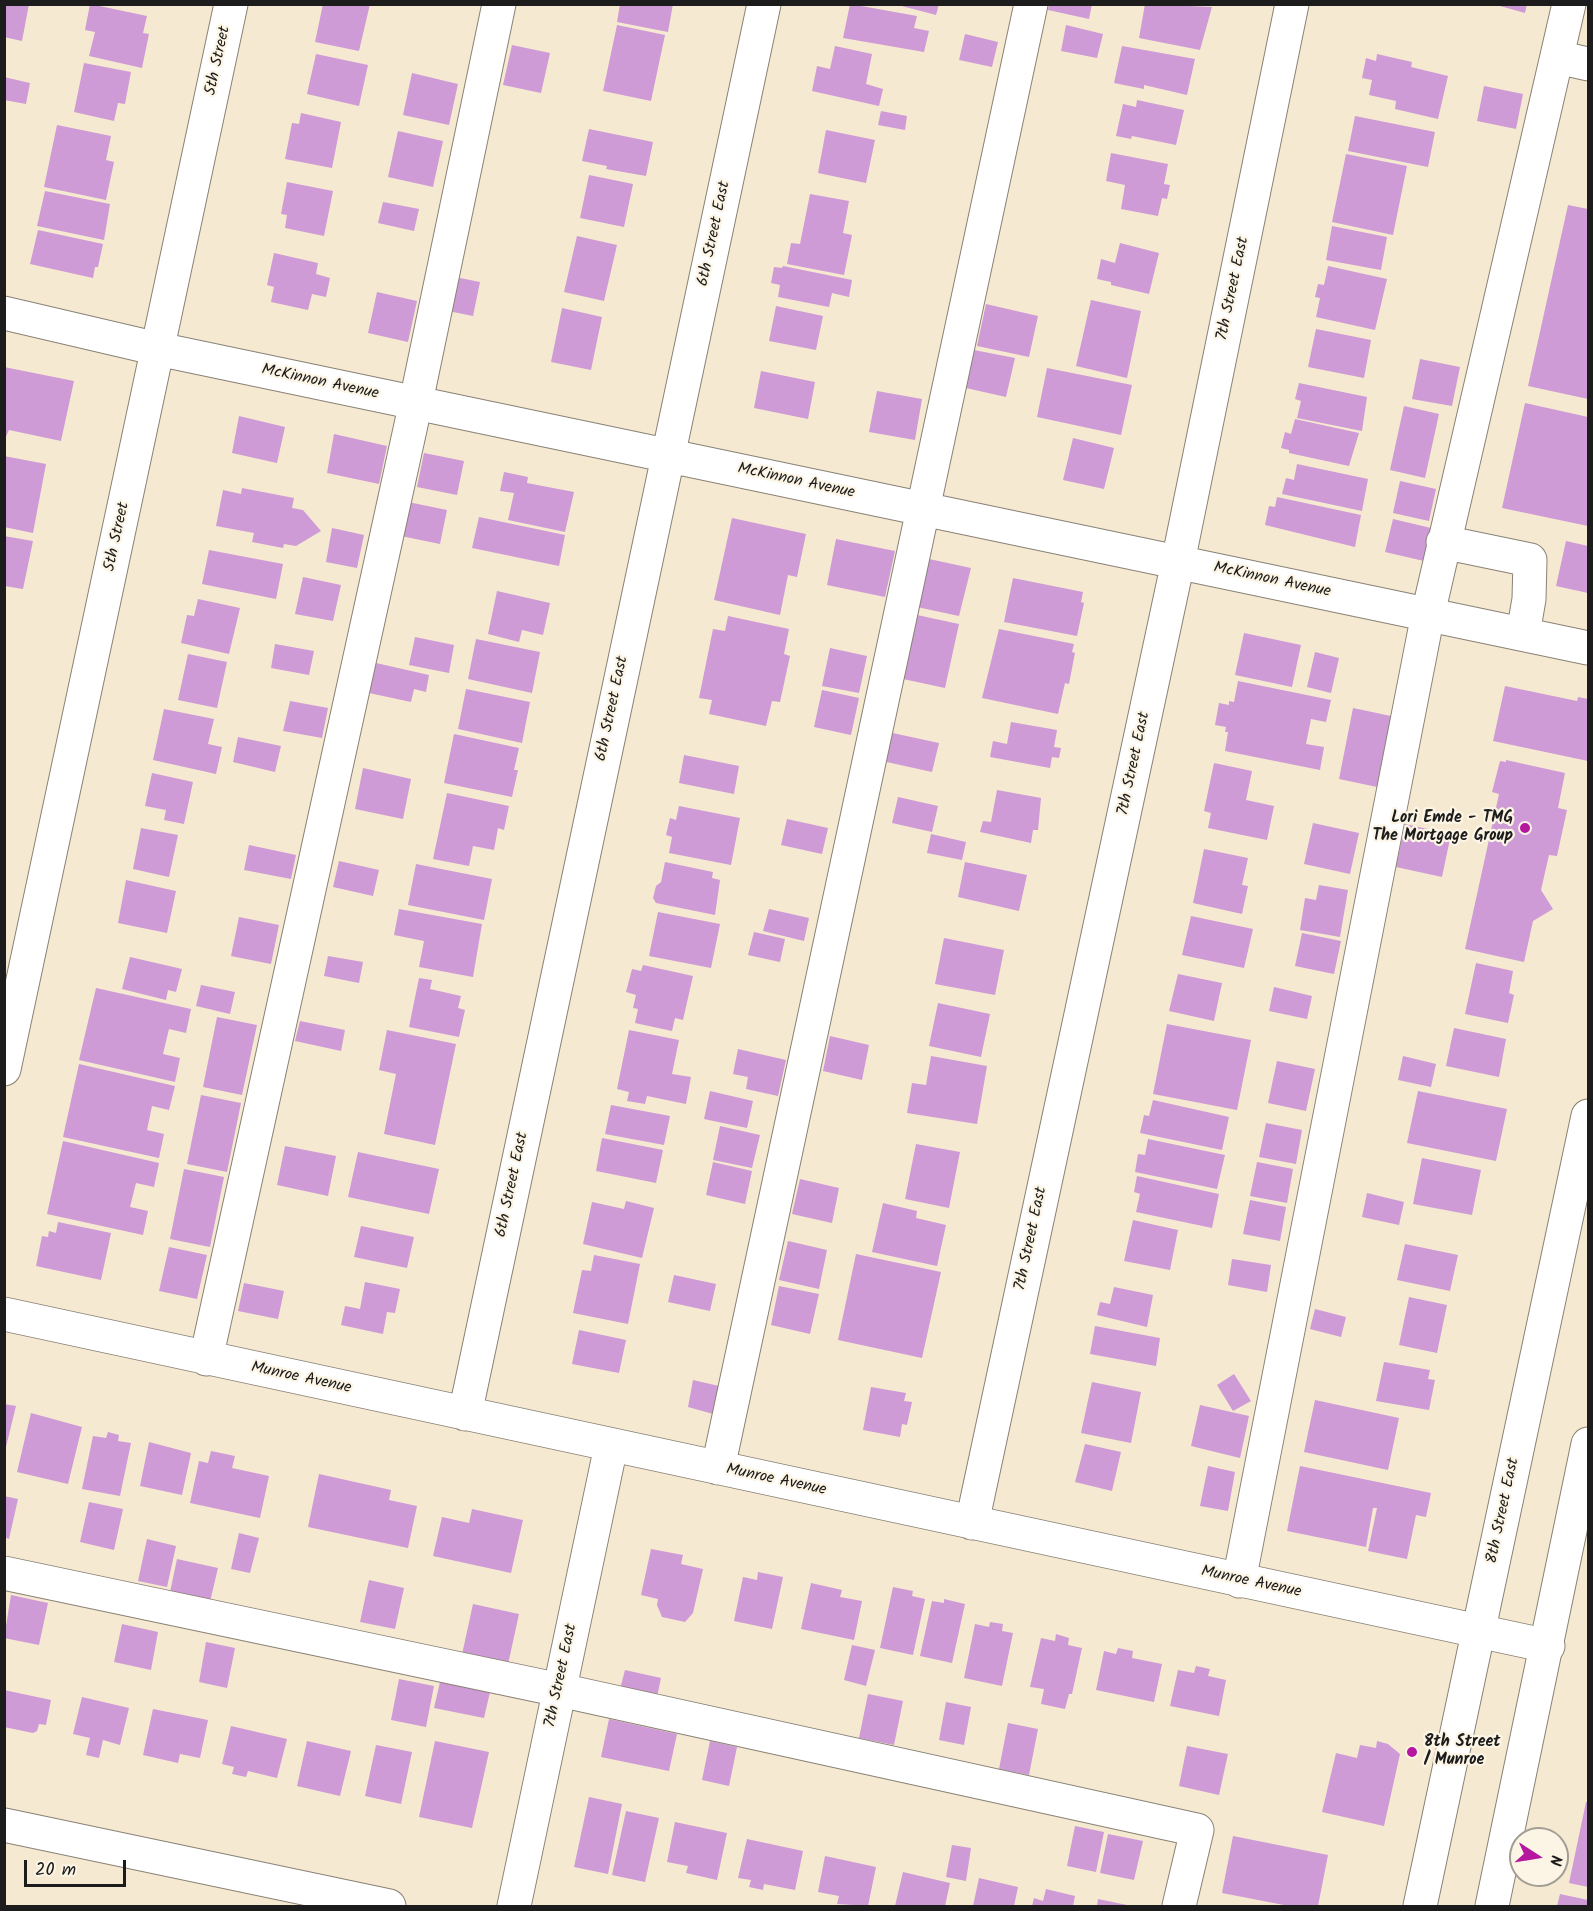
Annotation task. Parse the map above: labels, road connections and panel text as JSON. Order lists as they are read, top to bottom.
{
  "streets": {
    "street": [
      "5th Street",
      "6th Street East",
      "7th Street East",
      "McKinnon Avenue",
      "Munroe Avenue",
      "8th Street East"
    ]
  },
  "crossings": [
    ["5th Street", "McKinnon Avenue"],
    ["6th Street East", "McKinnon Avenue"],
    ["6th Street East", "Munroe Avenue"],
    ["7th Street East", "McKinnon Avenue"],
    ["7th Street East", "Munroe Avenue"],
    ["Munroe Avenue", "8th Street East"]
  ],
  "places": ["Lori Emde - TMG The Mortgage Group", "8th Street / Munroe"],
  "scale_bar": "20 m",
  "north": "right"
}
